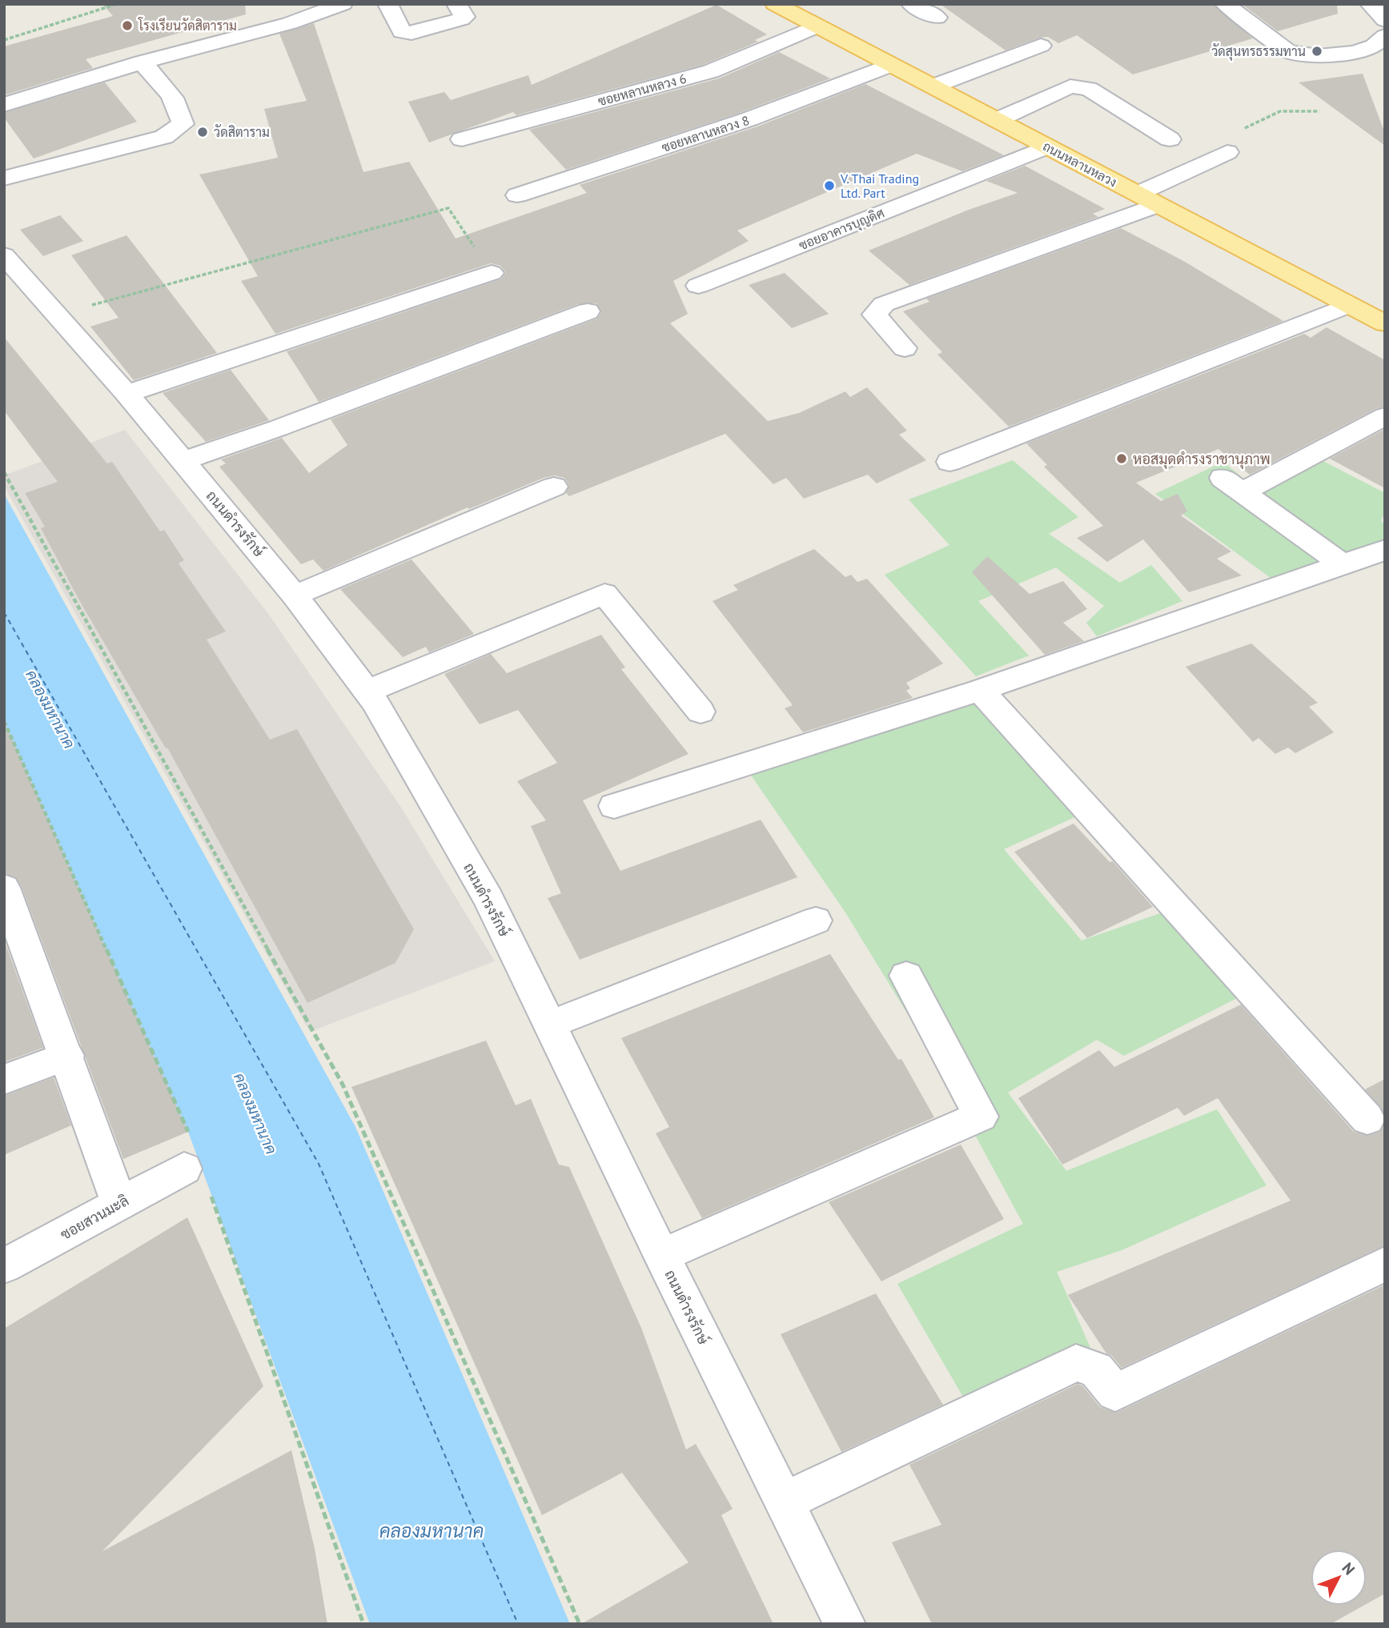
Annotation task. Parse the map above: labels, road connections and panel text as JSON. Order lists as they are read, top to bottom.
{
  "streets": {
    "main road": ["ถนนหลานหลวง"],
    "street": [
      "ซอยหลานหลวง 6",
      "ซอยหลานหลวง 8",
      "ซอยอาคารบุญดิศ",
      "ถนนดำรงรักษ์",
      "ซอยสวนมะลิ"
    ]
  },
  "crossings": [
    ["ซอยหลานหลวง 6", "ถนนหลานหลวง"],
    ["ซอยหลานหลวง 8", "ถนนหลานหลวง"],
    ["ถนนหลานหลวง", "ซอยอาคารบุญดิศ"]
  ],
  "water": ["คลองมหานาค"],
  "places": [
    "โรงเรียนวัดสิตาราม",
    "วัดสุนทรธรรมทาน",
    "วัดสิตาราม",
    "V. Thai Trading Ltd. Part",
    "หอสมุดดำรงราชานุภาพ"
  ],
  "north": "top right"
}
